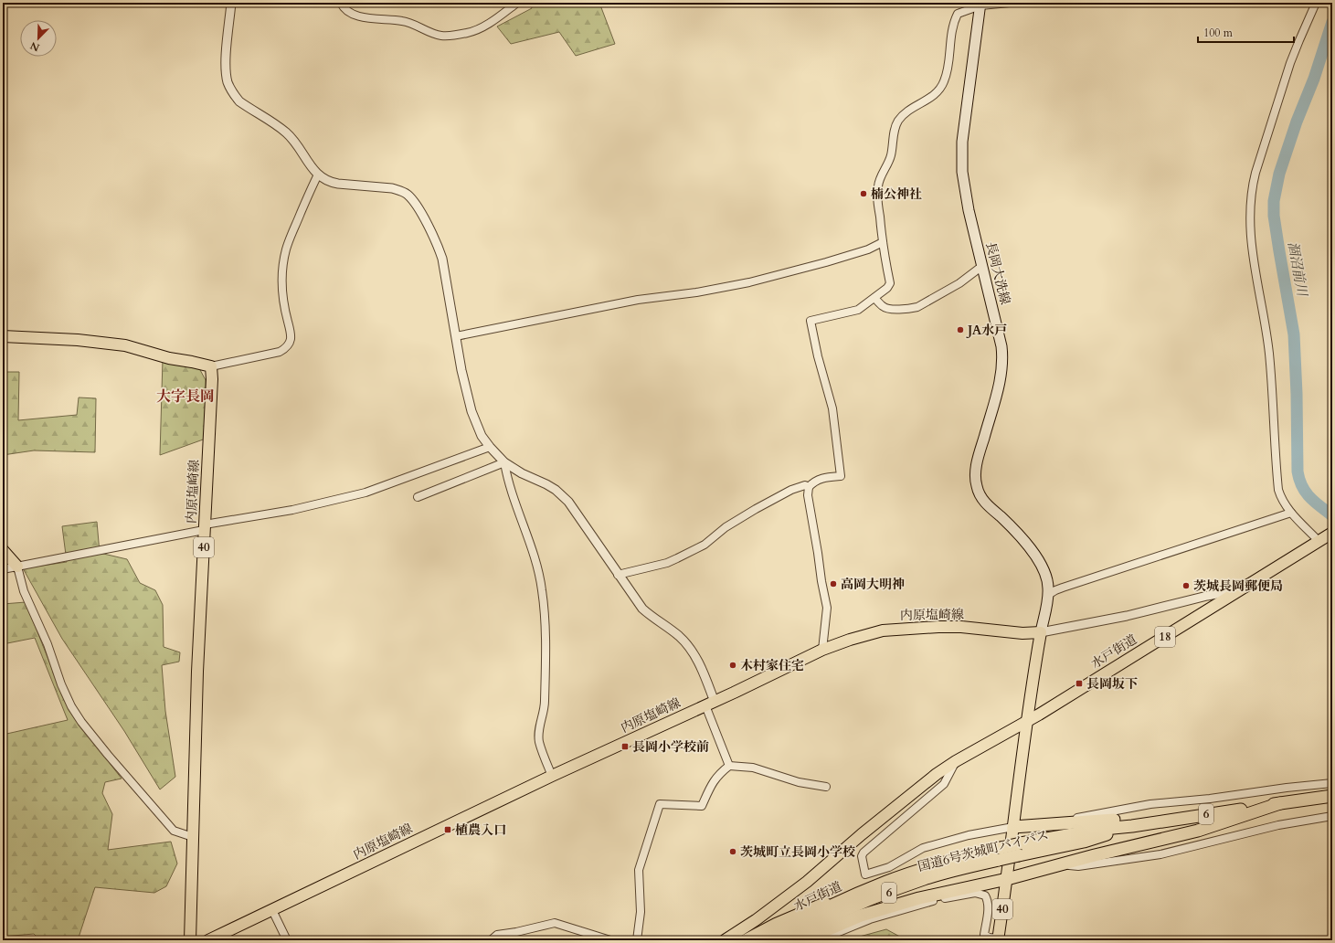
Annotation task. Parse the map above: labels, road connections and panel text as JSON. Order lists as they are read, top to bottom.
{
  "streets": {
    "highway": ["水戸街道", "6", "国道6号茨城町バイパス"],
    "main road": [
      "長岡大洗線",
      "内原塩崎線",
      "40",
      "18"
    ]
  },
  "crossings": [
    ["長岡大洗線", "内原塩崎線"],
    ["長岡大洗線", "40"],
    ["内原塩崎線", "40"],
    ["40", "水戸街道"],
    ["水戸街道", "国道6号茨城町バイパス"]
  ],
  "districts": ["大字長岡"],
  "water": ["涸沼前川"],
  "places": {
    "other": [
      "楠公神社",
      "JA水戸",
      "高岡大明神",
      "茨城長岡郵便局",
      "木村家住宅",
      "茨城町立長岡小学校"
    ],
    "transit": ["長岡坂下", "長岡小学校前", "植農入口"]
  },
  "scale_bar": "100 m",
  "north": "bottom left"
}
